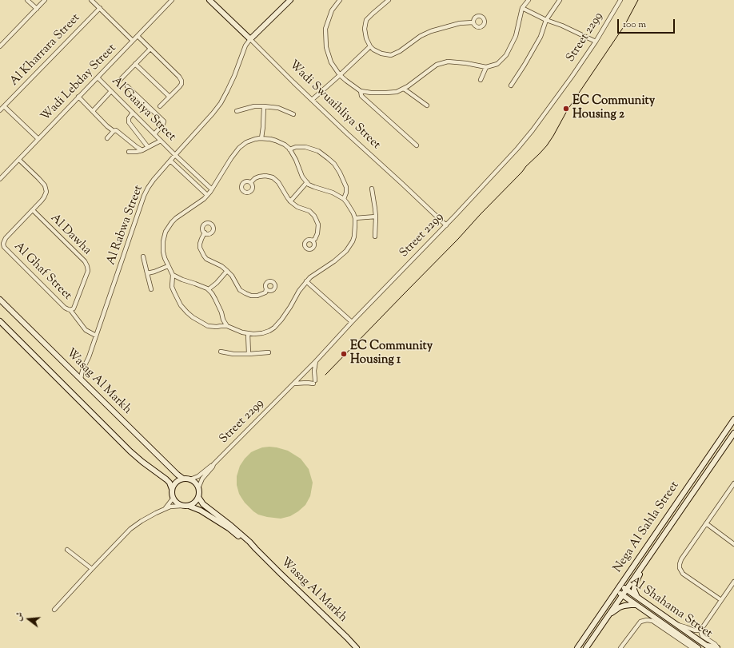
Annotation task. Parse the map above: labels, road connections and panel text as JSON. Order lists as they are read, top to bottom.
{
  "streets": {
    "street": [
      "Street 2299",
      "Al Kharrara Street",
      "Wadi Lebday Street",
      "Wadi Swuaihliya Street",
      "Al Gaaiya Street",
      "Al Rabwa Street",
      "Al Dawha",
      "Al Ghaf Street",
      "Wasag Al Markh",
      "Nega Al Sahla Street",
      "Al Shahama Street"
    ]
  },
  "crossings": [
    ["Street 2299", "Wadi Swuaihliya Street"],
    ["Street 2299", "Wasag Al Markh"],
    ["Wadi Lebday Street", "Al Gaaiya Street"],
    ["Wadi Lebday Street", "Al Ghaf Street"],
    ["Wadi Swuaihliya Street", "Al Rabwa Street"],
    ["Al Gaaiya Street", "Al Rabwa Street"],
    ["Al Rabwa Street", "Wasag Al Markh"],
    ["Al Dawha", "Al Ghaf Street"],
    ["Nega Al Sahla Street", "Al Shahama Street"]
  ],
  "places": ["EC Community Housing 2", "EC Community Housing 1"],
  "scale_bar": "100 m",
  "north": "left"
}
